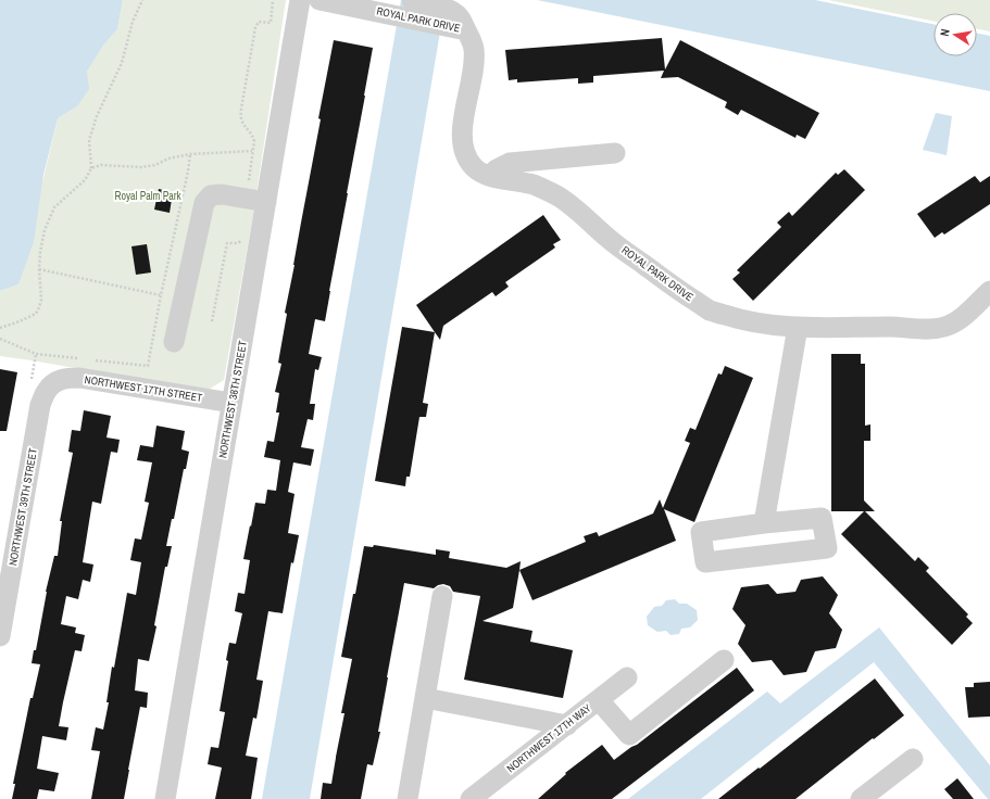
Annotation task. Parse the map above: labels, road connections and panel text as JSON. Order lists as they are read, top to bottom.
{
  "streets": {
    "street": [
      "ROYAL PARK DRIVE",
      "NORTHWEST 17TH STREET",
      "NORTHWEST 38TH STREET",
      "NORTHWEST 39TH STREET",
      "NORTHWEST 17TH WAY"
    ]
  },
  "crossings": [
    ["NORTHWEST 17TH STREET", "NORTHWEST 38TH STREET"],
    ["NORTHWEST 17TH STREET", "NORTHWEST 39TH STREET"]
  ],
  "parks": ["Royal Palm Park"],
  "north": "left"
}
